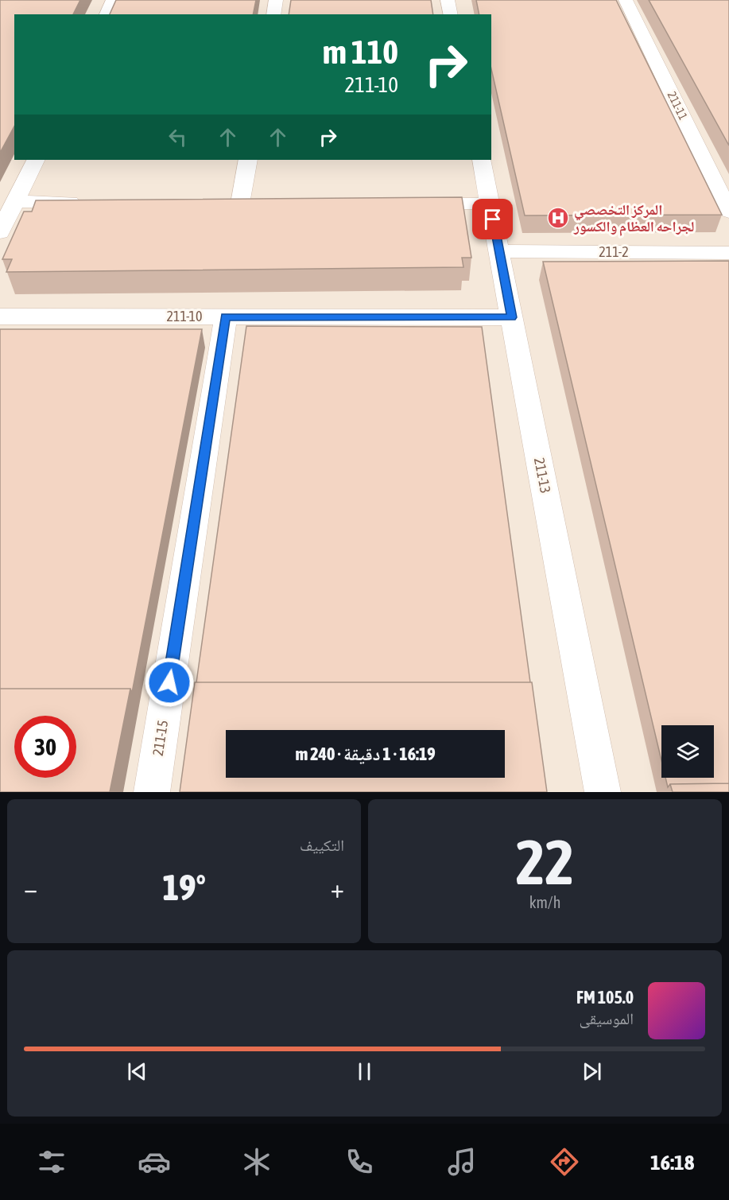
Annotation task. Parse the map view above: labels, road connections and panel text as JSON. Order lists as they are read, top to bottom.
{
  "streets": {
    "street": [
      "211-11",
      "211-2",
      "211-10",
      "211-13",
      "211-15"
    ]
  },
  "crossings": [
    ["211-2", "211-13"],
    ["211-10", "211-13"],
    ["211-10", "211-15"]
  ],
  "places": {
    "hospital": ["المركز التخصصي لجراحه العظام والكسور"]
  },
  "page": {
    "turn": ["110 m", "211-10"],
    "limit": "30",
    "trip": "16:19 · 1 دقيقة · 240 m",
    "tile": [
      ["22", "km/h"],
      "التكييف"
    ],
    "heat": ["−", "19°", "+"],
    "song": ["105.0 FM", "الموسيقى"],
    "tabs": "16:18"
  }
}
